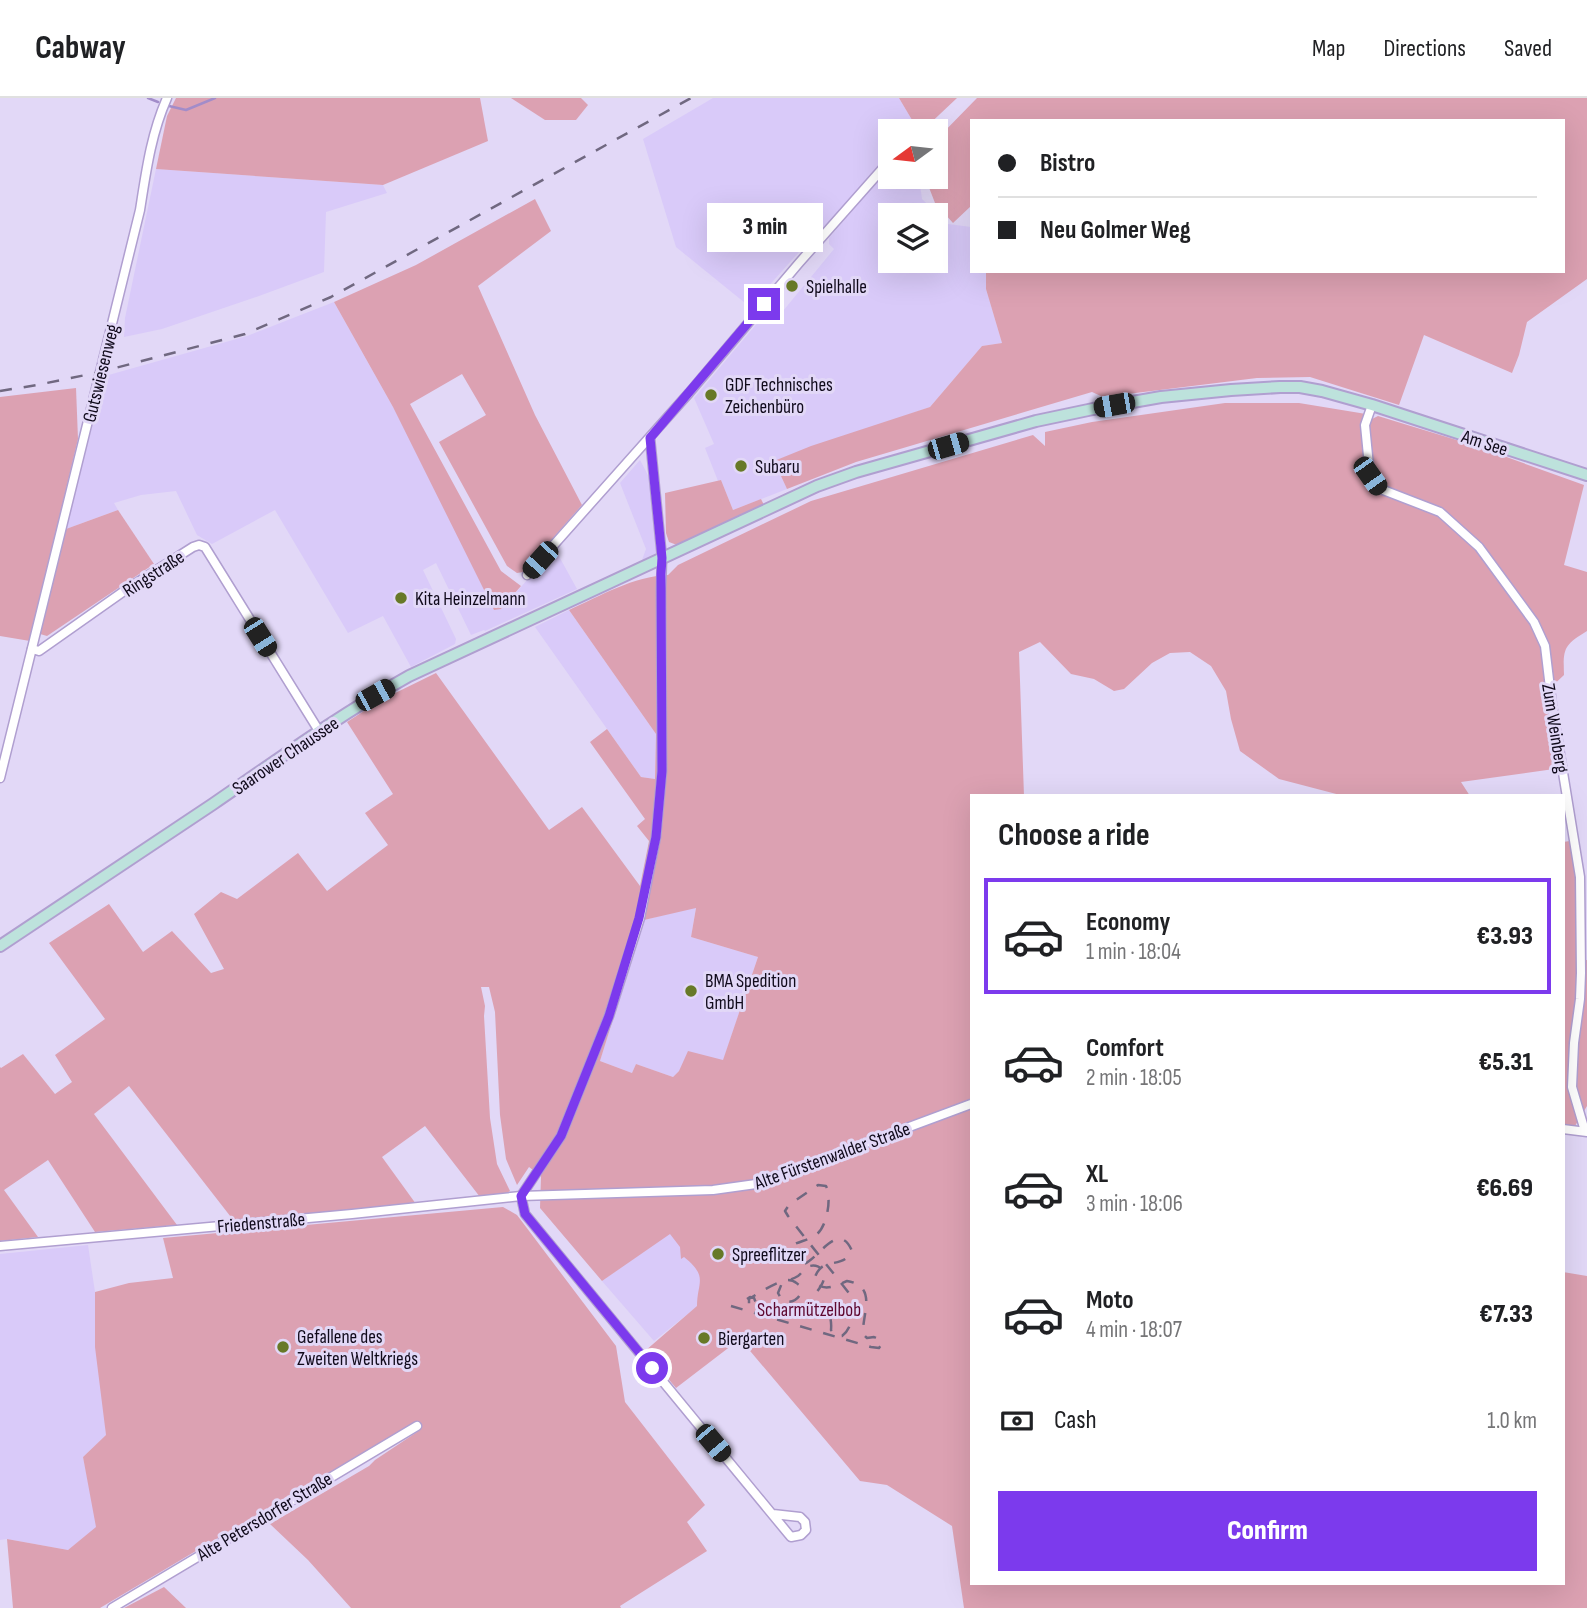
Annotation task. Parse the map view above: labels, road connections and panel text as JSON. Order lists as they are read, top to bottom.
{
  "streets": {
    "main road": ["Am See", "Saarower Chaussee"],
    "street": [
      "Gutswiesenweg",
      "Ringstraße",
      "Zum Weinberg",
      "Alte Fürstenwalder Straße",
      "Friedenstraße",
      "Alte Petersdorfer Straße"
    ]
  },
  "crossings": [
    ["Gutswiesenweg", "Ringstraße"],
    ["Am See", "Zum Weinberg"],
    ["Am See", "Saarower Chaussee"],
    ["Ringstraße", "Saarower Chaussee"],
    ["Zum Weinberg", "Saarower Chaussee"],
    ["Alte Fürstenwalder Straße", "Friedenstraße"]
  ],
  "parks": ["Scharmützelbob"],
  "places": [
    "Spielhalle",
    "GDF Technisches Zeichenbüro",
    "Subaru",
    "Kita Heinzelmann",
    "BMA Spedition GmbH",
    "Spreeflitzer",
    "Biergarten",
    "Gefallene des Zweiten Weltkriegs"
  ],
  "north": "left",
  "page": {
    "header": "Cabway",
    "nav": ["Map", "Directions", "Saved"],
    "banner": ["Bistro", "Neu Golmer Weg"],
    "bubble": "3 min",
    "heading": "Choose a ride",
    "list": [
      {
        "name": "Economy",
        "note": "1 min · 18:04",
        "value": "€3.93"
      },
      {
        "name": "Comfort",
        "note": "2 min · 18:05",
        "value": "€5.31"
      },
      {
        "name": "XL",
        "note": "3 min · 18:06",
        "value": "€6.69"
      },
      {
        "name": "Moto",
        "note": "4 min · 18:07",
        "value": "€7.33"
      }
    ],
    "pay": ["Cash", "1.0 km"],
    "buttons": "Confirm"
  }
}
